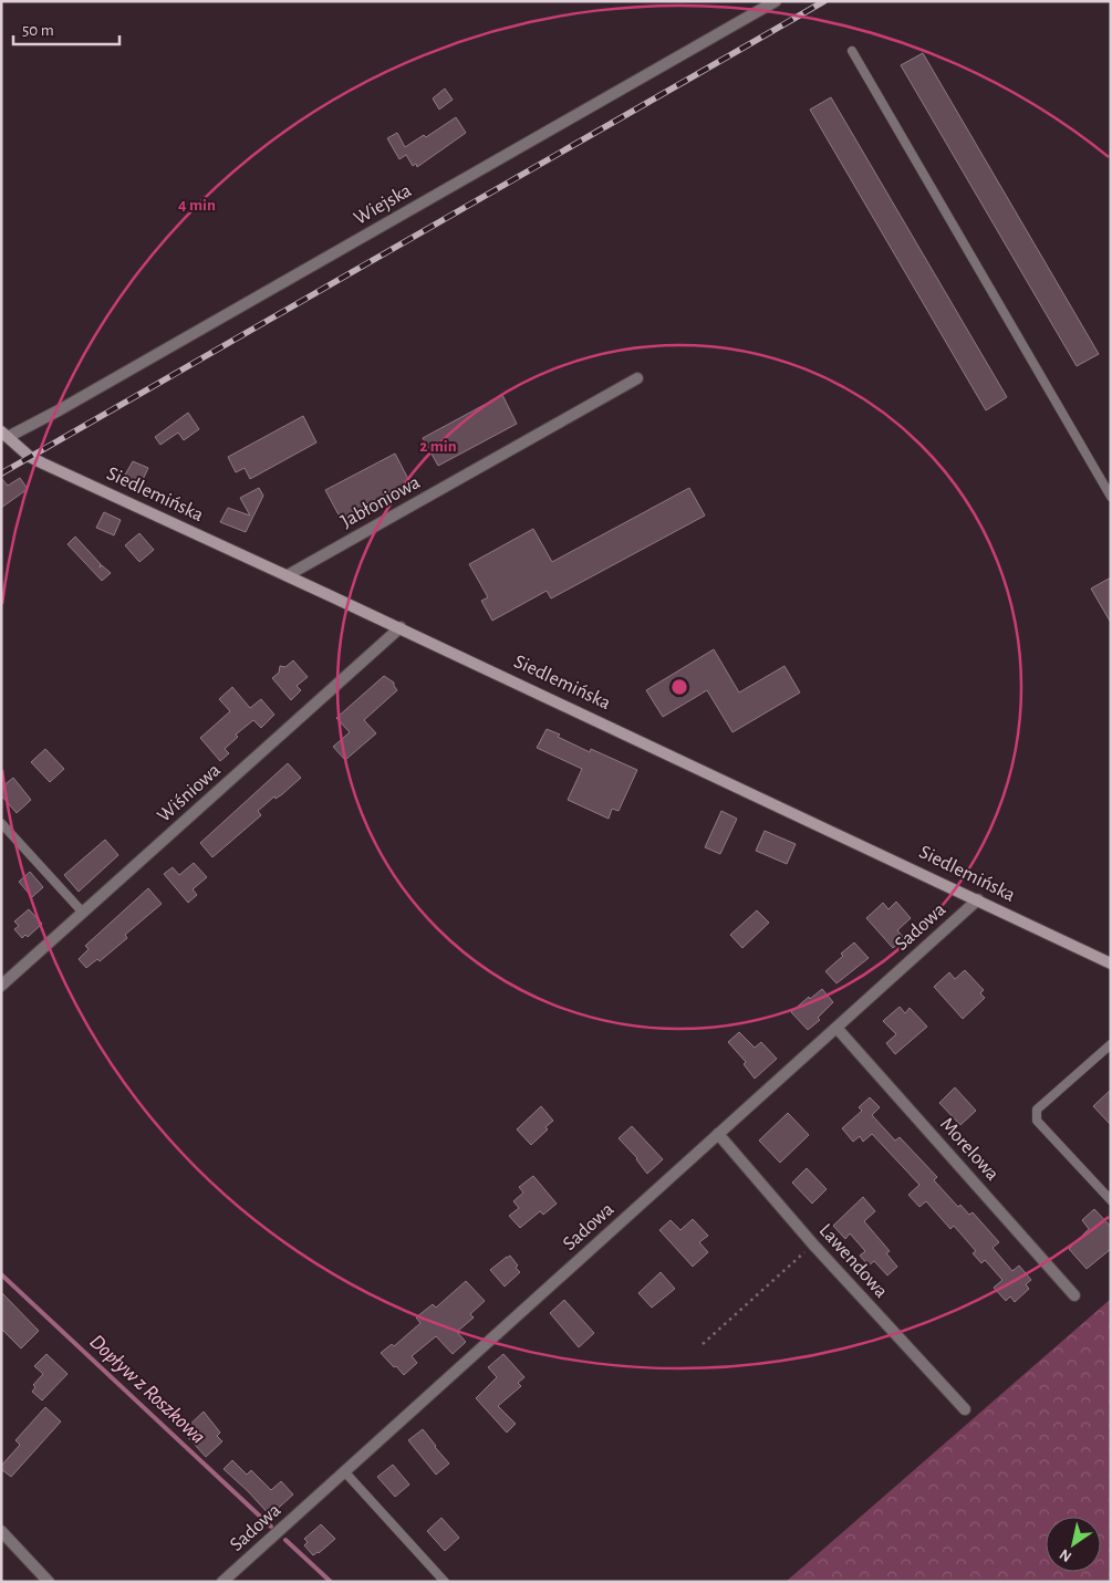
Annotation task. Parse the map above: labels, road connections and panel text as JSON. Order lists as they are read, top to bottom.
{
  "streets": {
    "street": [
      "Wiejska",
      "Siedlemińska",
      "Jabłoniowa",
      "Wiśniowa",
      "Sadowa",
      "Morelowa",
      "Lawendowa"
    ]
  },
  "crossings": [
    ["Wiejska", "Siedlemińska"],
    ["Siedlemińska", "Jabłoniowa"],
    ["Siedlemińska", "Wiśniowa"],
    ["Siedlemińska", "Sadowa"],
    ["Sadowa", "Morelowa"],
    ["Sadowa", "Lawendowa"]
  ],
  "water": ["Dopływ z Roszkowa"],
  "scale_bar": "50 m",
  "north": "bottom left",
  "rings": ["4 min", "2 min"]
}
